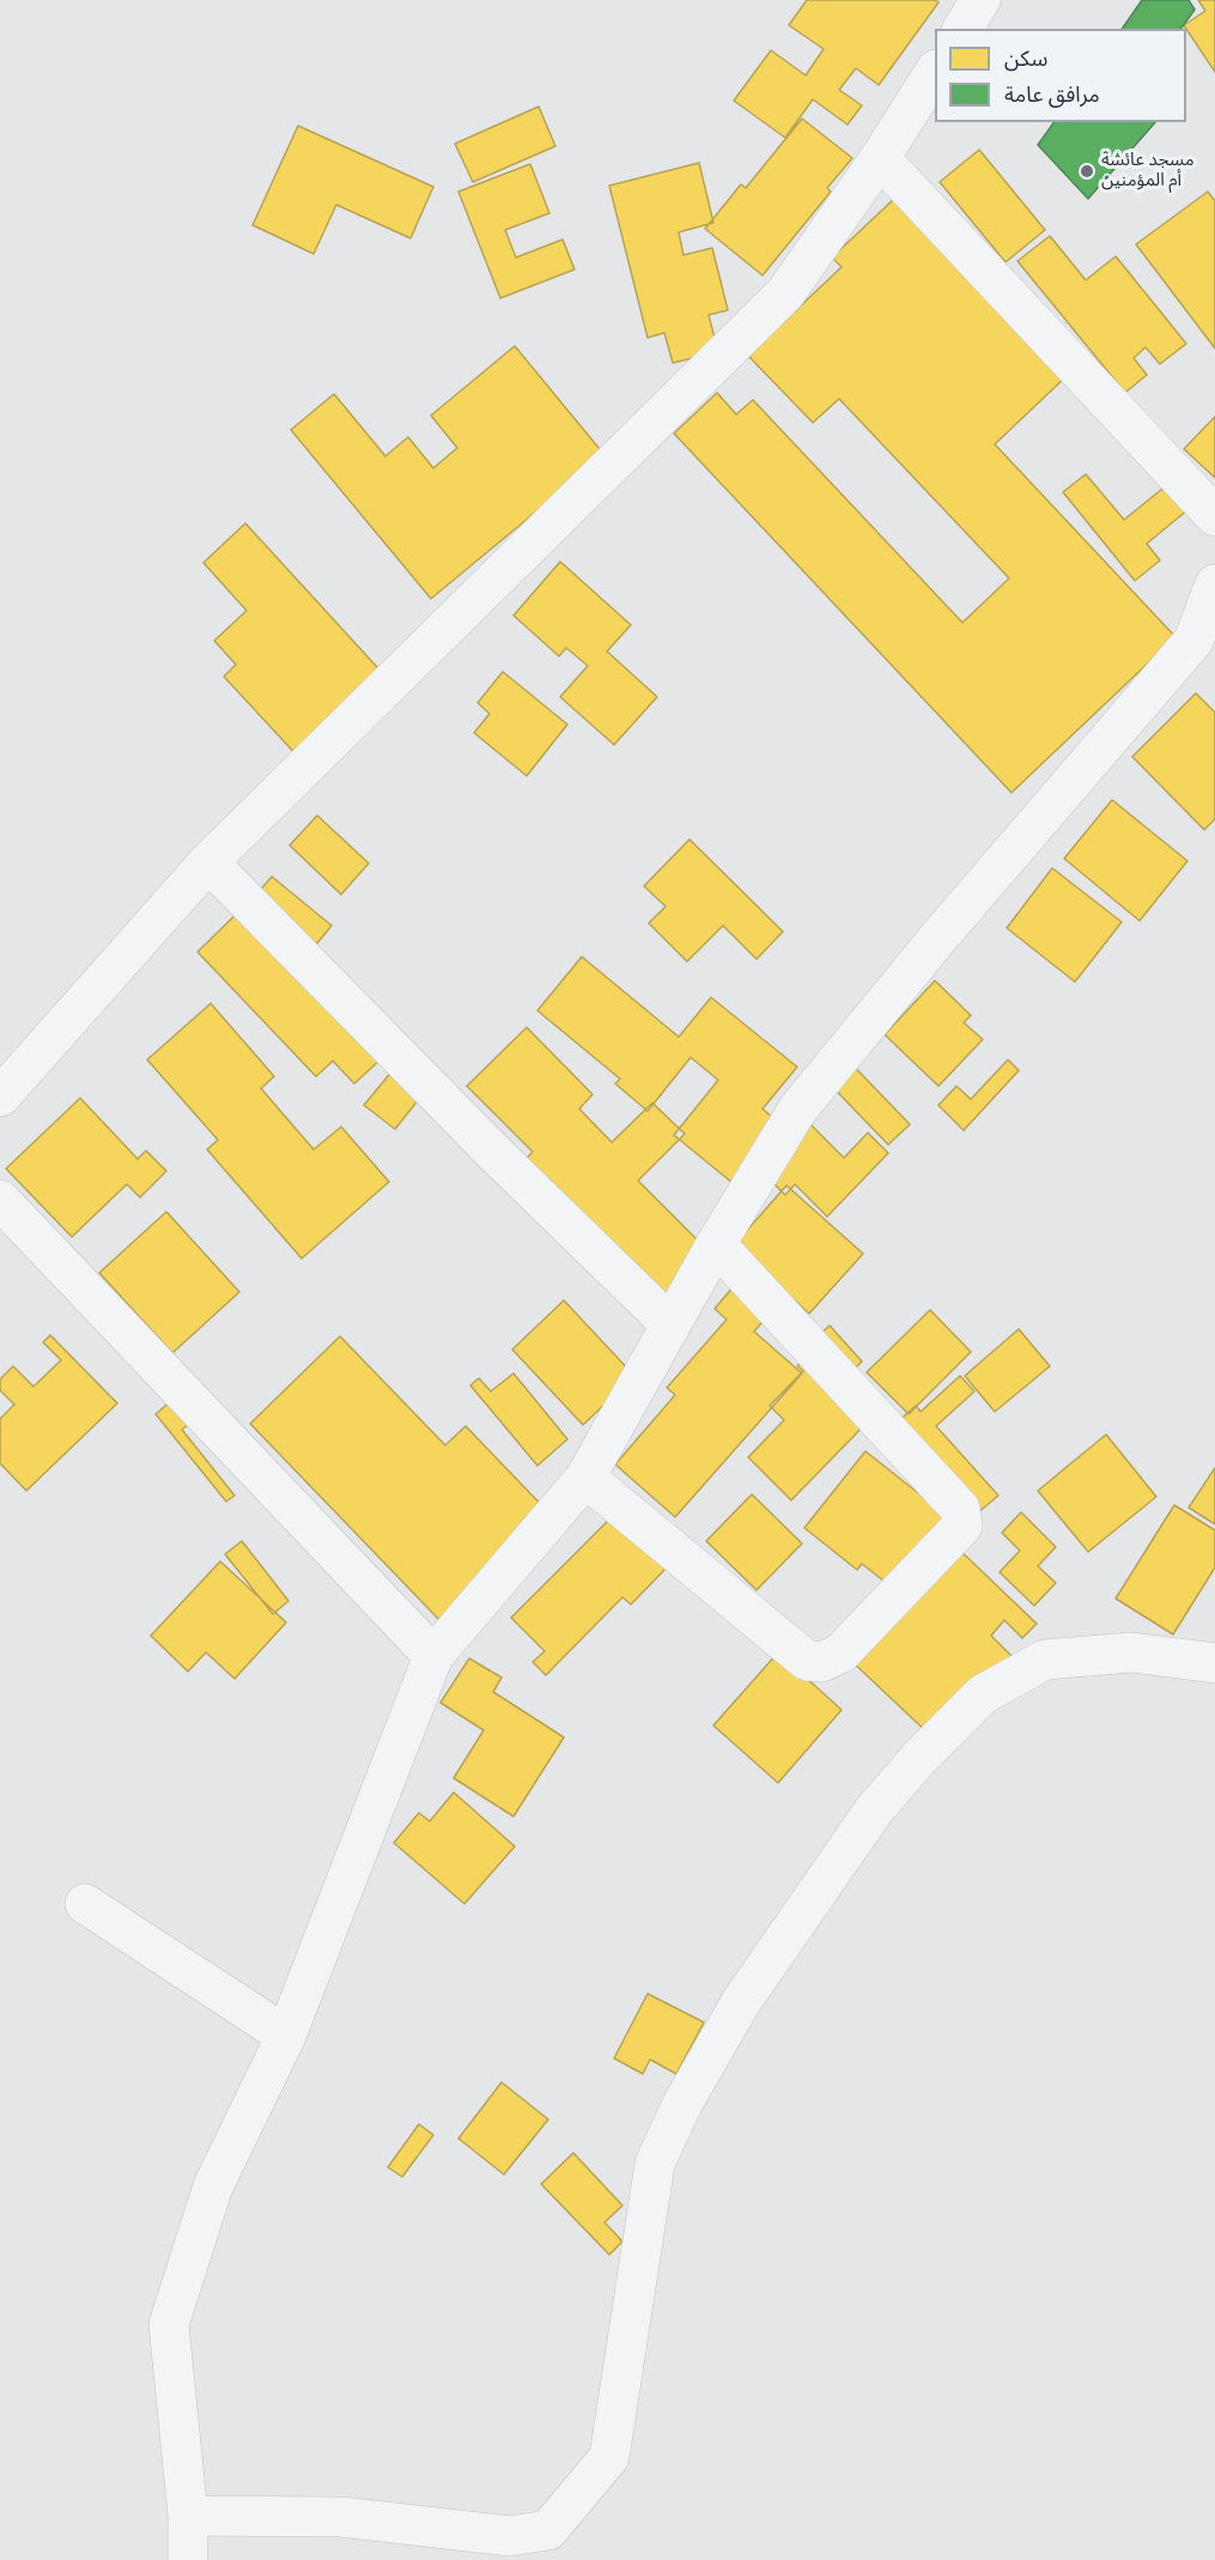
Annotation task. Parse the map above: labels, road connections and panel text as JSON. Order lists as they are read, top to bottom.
{
  "places": ["مسجد عائشة أم المؤمنين"],
  "legend": ["سكن", "مرافق عامة"]
}
